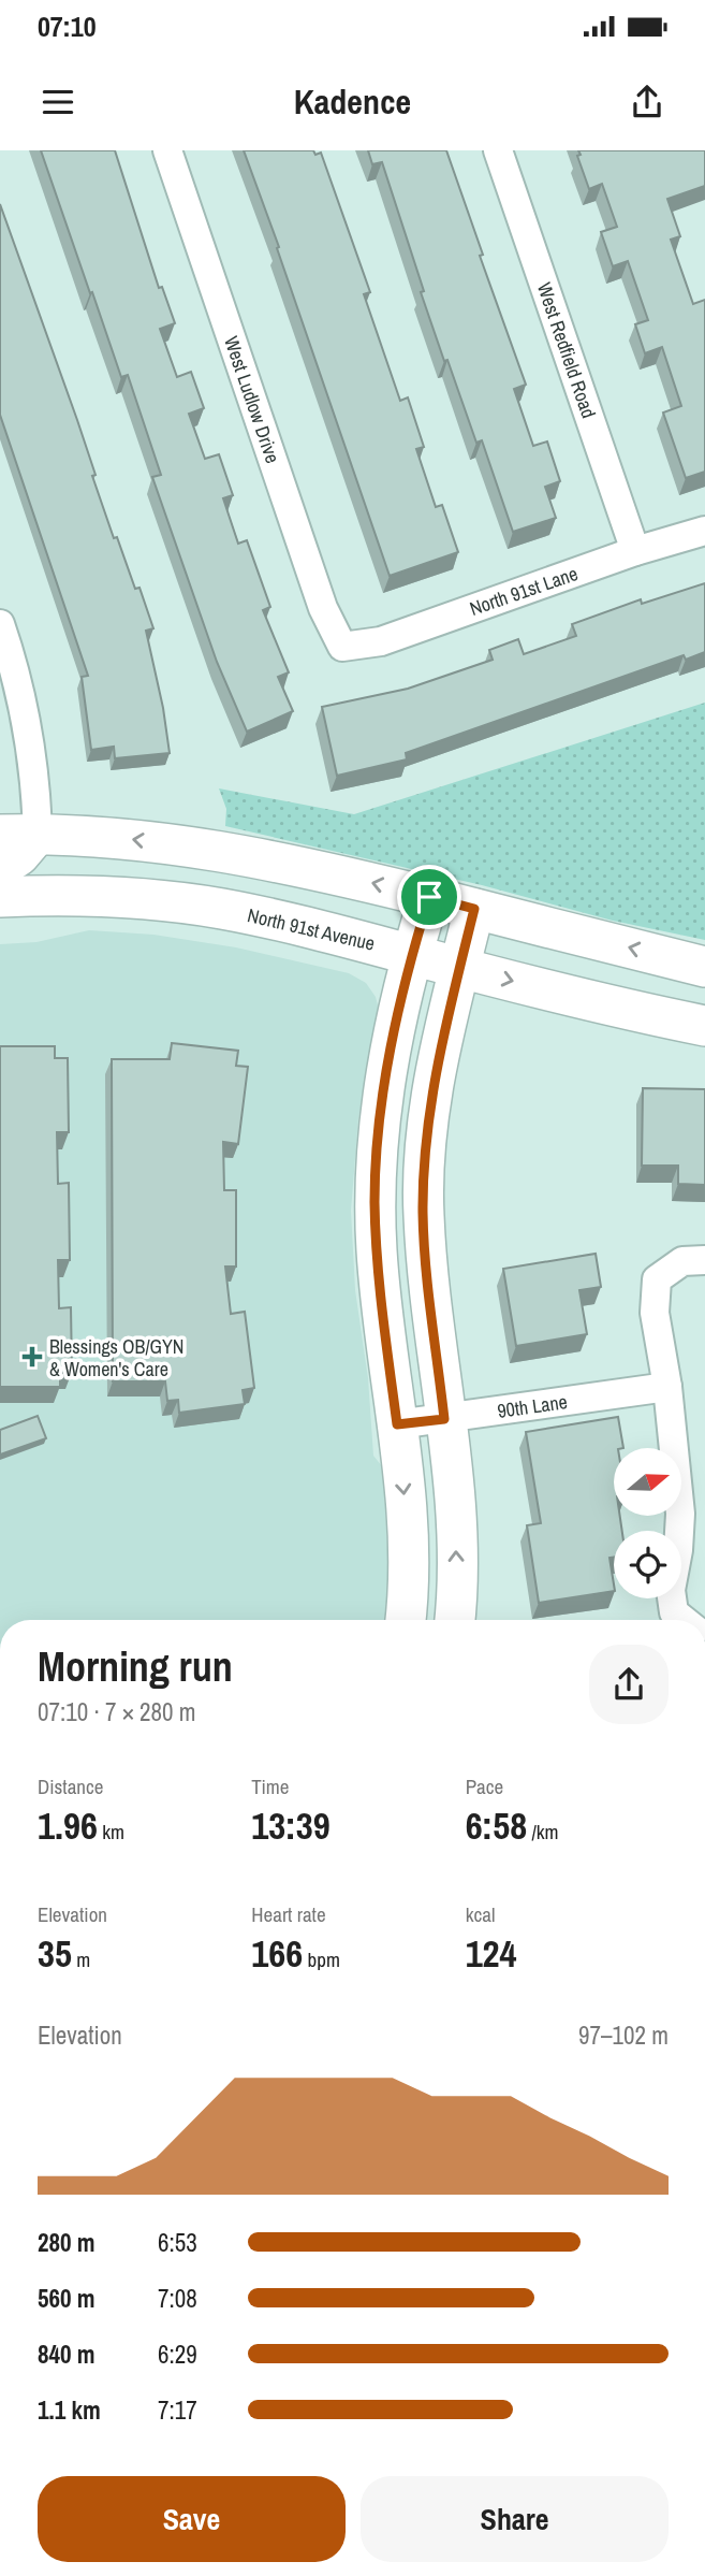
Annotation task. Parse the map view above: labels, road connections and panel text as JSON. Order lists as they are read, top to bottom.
{
  "streets": {
    "main road": ["North 91st Avenue"],
    "street": [
      "West Redfield Road",
      "West Ludlow Drive",
      "North 91st Lane",
      "90th Lane"
    ]
  },
  "crossings": [
    ["West Redfield Road", "North 91st Lane"],
    ["West Ludlow Drive", "North 91st Lane"]
  ],
  "places": {
    "health": ["Blessings OB/GYN & Women's Care"]
  },
  "north": "right",
  "page": {
    "status": "07:10",
    "header": "Kadence",
    "heading": ["Morning run", "07:10 · 7 × 280 m"],
    "stats": [
      ["Distance", "1.96 km"],
      ["Time", "13:39"],
      ["Pace", "6:58 /km"],
      ["Elevation", "35 m"],
      ["Heart rate", "166 bpm"],
      ["kcal", "124"]
    ],
    "chart": ["Elevation", "97–102 m"],
    "list": [
      {
        "name": "280 m",
        "note": "6:53"
      },
      {
        "name": "560 m",
        "note": "7:08"
      },
      {
        "name": "840 m",
        "note": "6:29"
      },
      {
        "name": "1.1 km",
        "note": "7:17"
      }
    ],
    "buttons": ["Save", "Share"]
  }
}
